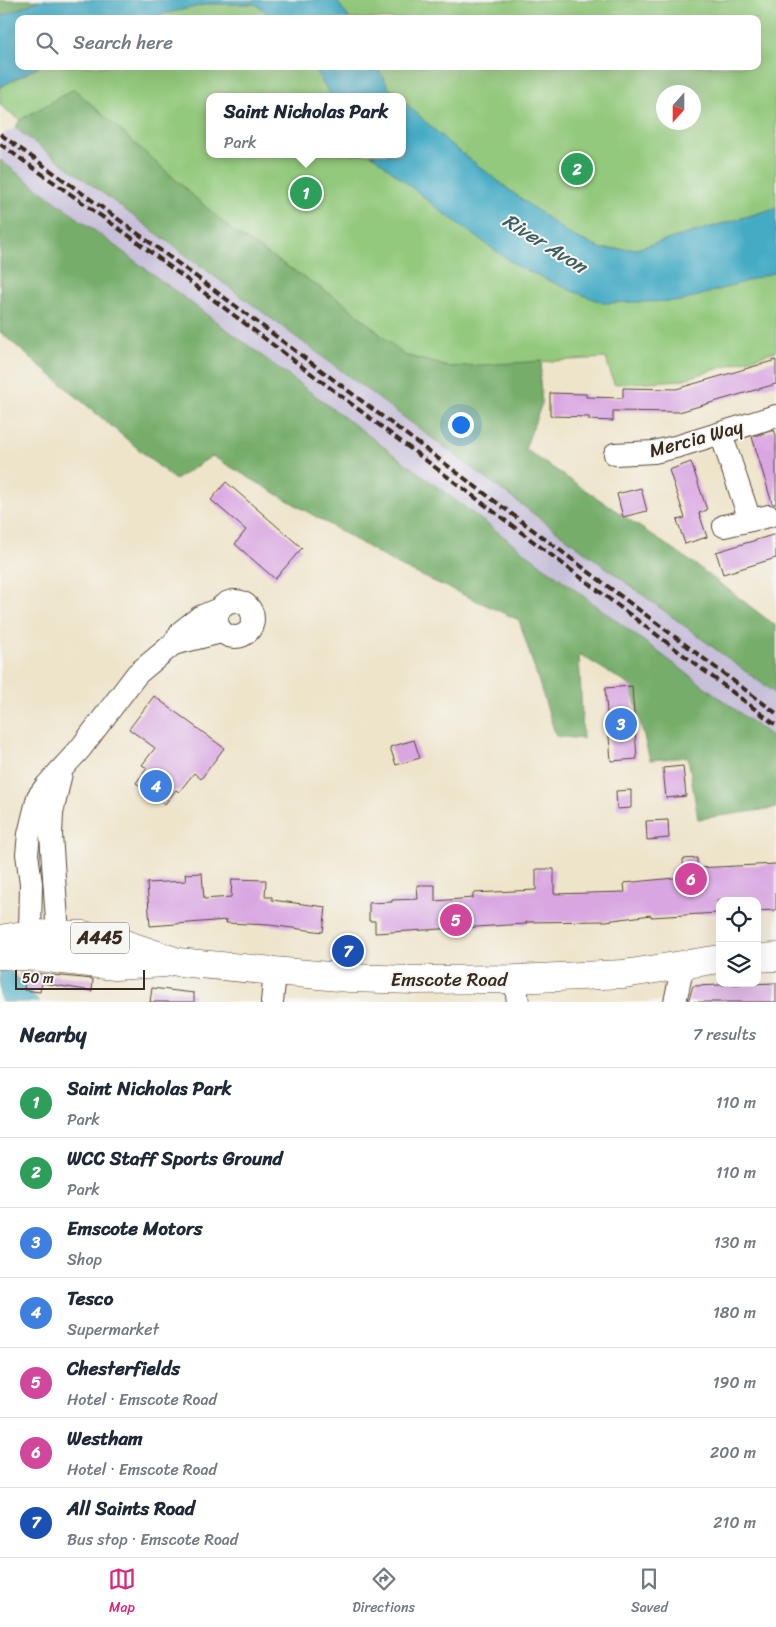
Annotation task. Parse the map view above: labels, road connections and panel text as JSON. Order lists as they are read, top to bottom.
{
  "streets": {
    "main road": ["A445", "Emscote Road"],
    "street": ["Mercia Way"]
  },
  "water": ["River Avon"],
  "scale_bar": "50 m",
  "north": "bottom",
  "page": {
    "search": "Search here",
    "popup": ["Saint Nicholas Park", "Park"],
    "pins": [
      "2",
      "1",
      "3",
      "4",
      "6",
      "5",
      "7"
    ],
    "scale": "50 m",
    "heading": ["Nearby", "7 results"],
    "list": [
      {
        "mark": "1",
        "name": "Saint Nicholas Park",
        "note": "Park",
        "value": "110 m"
      },
      {
        "mark": "2",
        "name": "WCC Staff Sports Ground",
        "note": "Park",
        "value": "110 m"
      },
      {
        "mark": "3",
        "name": "Emscote Motors",
        "note": "Shop",
        "value": "130 m"
      },
      {
        "mark": "4",
        "name": "Tesco",
        "note": "Supermarket",
        "value": "180 m"
      },
      {
        "mark": "5",
        "name": "Chesterfields",
        "note": "Hotel · Emscote Road",
        "value": "190 m"
      },
      {
        "mark": "6",
        "name": "Westham",
        "note": "Hotel · Emscote Road",
        "value": "200 m"
      },
      {
        "mark": "7",
        "name": "All Saints Road",
        "note": "Bus stop · Emscote Road",
        "value": "210 m"
      }
    ],
    "nav": ["Map", "Directions", "Saved"]
  }
}
